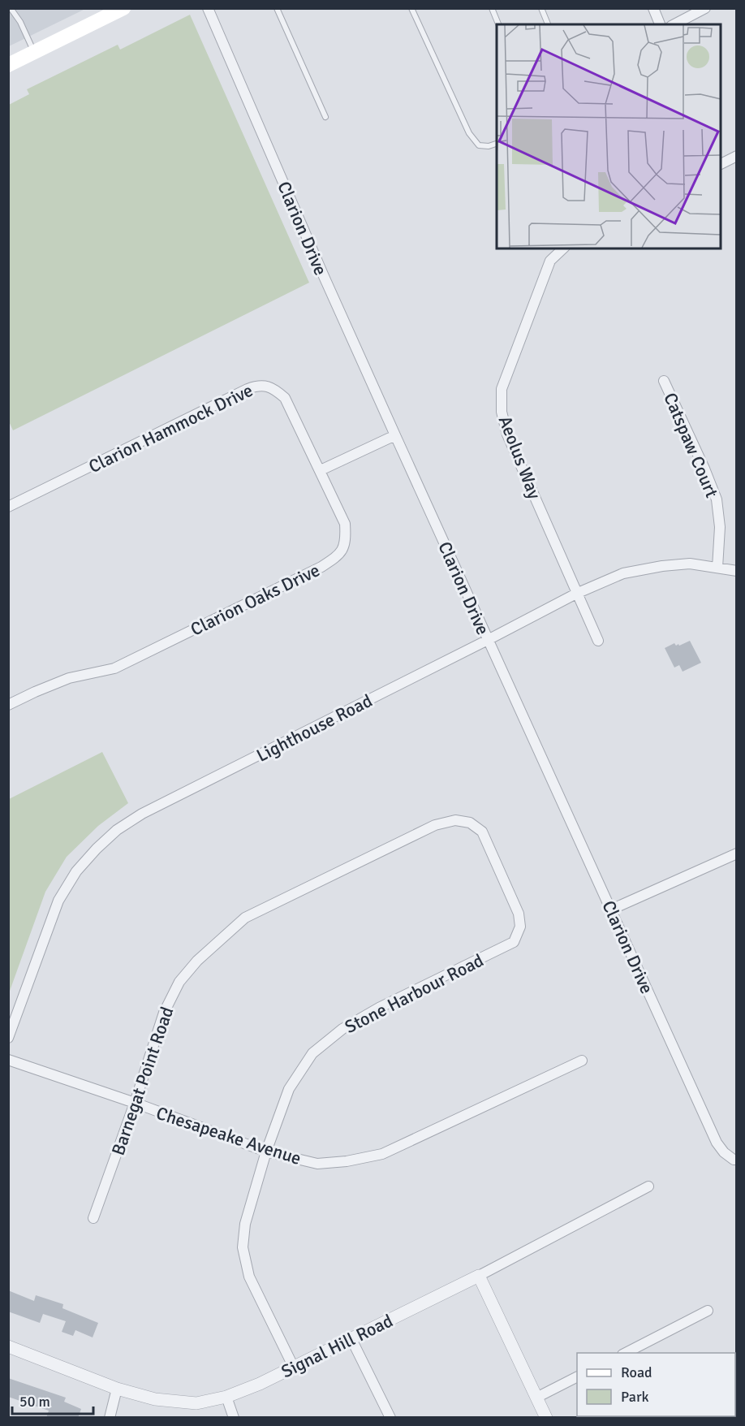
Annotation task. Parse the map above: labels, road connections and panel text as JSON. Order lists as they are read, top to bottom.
{
  "streets": {
    "street": [
      "Clarion Drive",
      "Clarion Hammock Drive",
      "Catspaw Court",
      "Aeolus Way",
      "Clarion Oaks Drive",
      "Lighthouse Road",
      "Stone Harbour Road",
      "Barnegat Point Road",
      "Chesapeake Avenue",
      "Signal Hill Road"
    ]
  },
  "crossings": [
    ["Clarion Drive", "Lighthouse Road"],
    ["Clarion Hammock Drive", "Clarion Oaks Drive"],
    ["Catspaw Court", "Lighthouse Road"],
    ["Aeolus Way", "Lighthouse Road"],
    ["Stone Harbour Road", "Barnegat Point Road"],
    ["Stone Harbour Road", "Chesapeake Avenue"],
    ["Stone Harbour Road", "Signal Hill Road"],
    ["Barnegat Point Road", "Chesapeake Avenue"]
  ],
  "legend": ["Road", "Park"],
  "scale_bar": "50 m"
}
